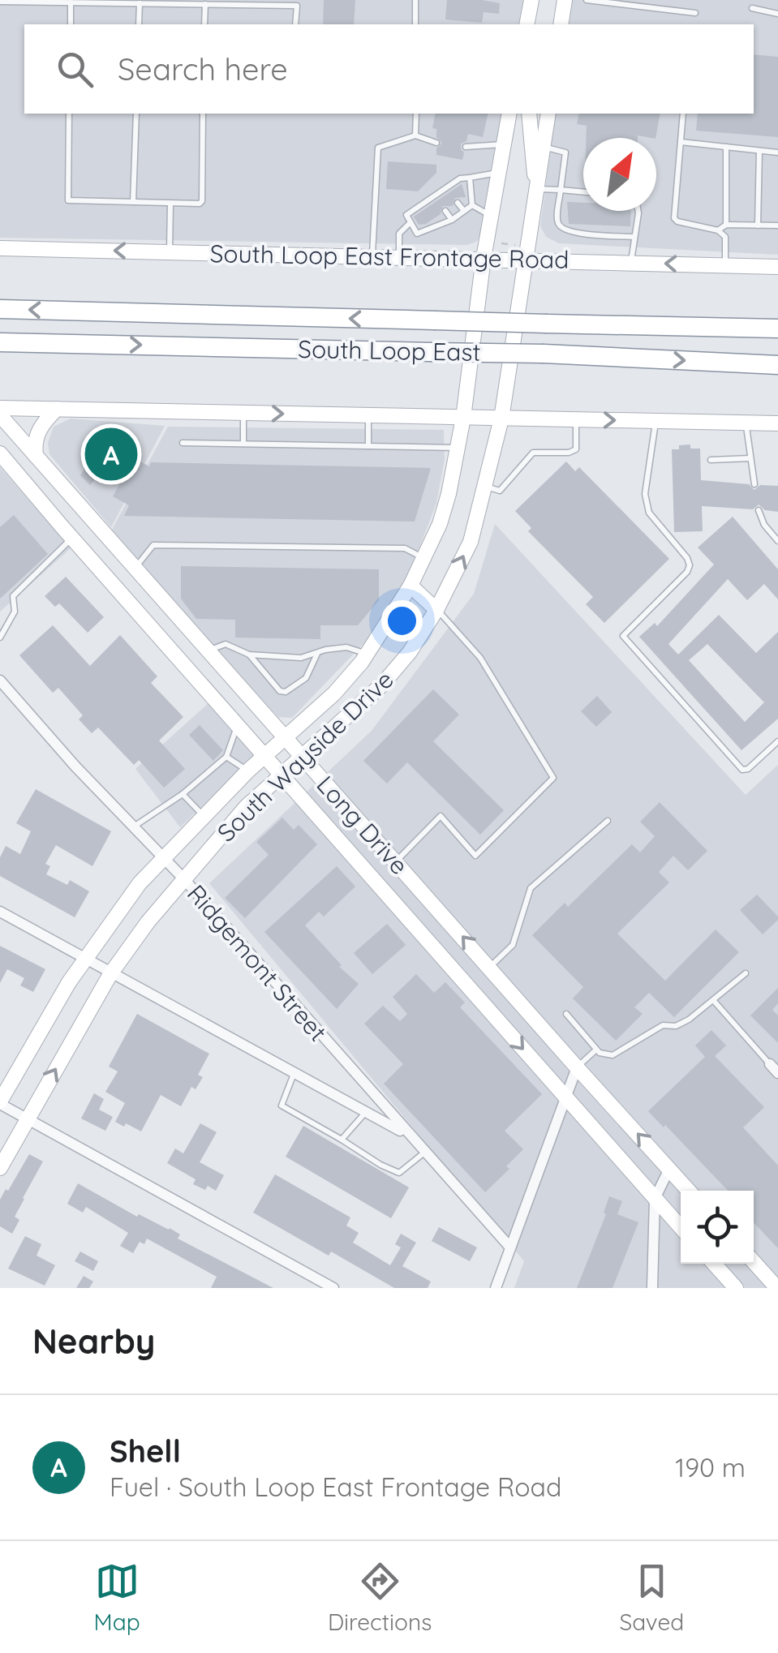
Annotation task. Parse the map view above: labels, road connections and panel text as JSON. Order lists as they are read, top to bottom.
{
  "streets": {
    "highway": ["South Loop East"],
    "main road": ["South Loop East Frontage Road", "South Wayside Drive", "Long Drive"],
    "street": ["Ridgemont Street"]
  },
  "crossings": [
    ["South Loop East Frontage Road", "South Wayside Drive"],
    ["South Wayside Drive", "Long Drive"],
    ["South Wayside Drive", "Ridgemont Street"]
  ],
  "north": "top right",
  "page": {
    "search": "Search here",
    "pins": "A",
    "heading": "Nearby",
    "list": [
      {
        "mark": "A",
        "name": "Shell",
        "note": "Fuel · South Loop East Frontage Road",
        "value": "190 m"
      }
    ],
    "nav": ["Map", "Directions", "Saved"]
  }
}
